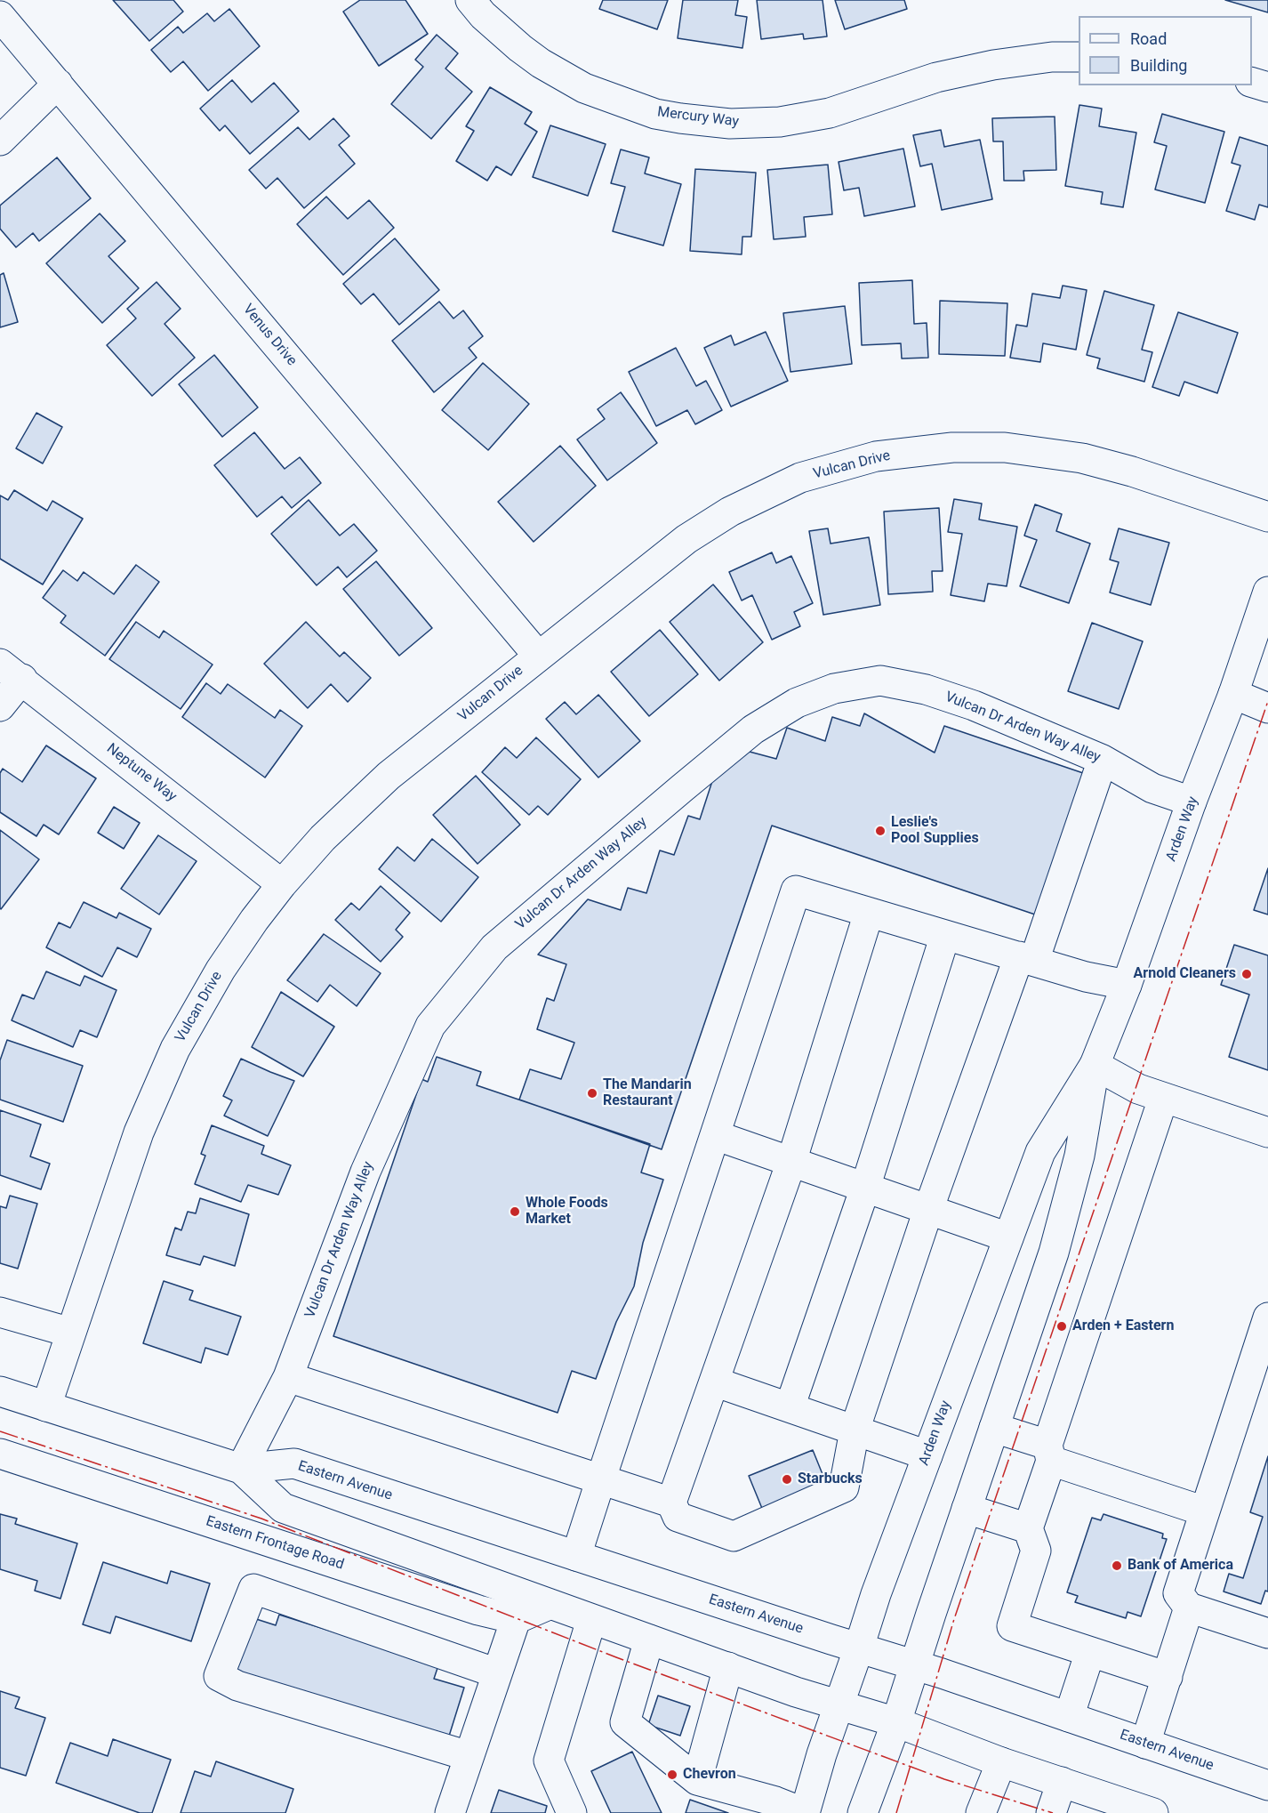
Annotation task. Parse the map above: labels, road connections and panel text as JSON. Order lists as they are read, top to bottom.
{
  "streets": {
    "main road": [
      "Mercury Way",
      "Venus Drive",
      "Vulcan Drive",
      "Vulcan Dr Arden Way Alley",
      "Neptune Way",
      "Arden Way",
      "Eastern Avenue",
      "Eastern Frontage Road"
    ]
  },
  "crossings": [
    ["Venus Drive", "Vulcan Drive"],
    ["Vulcan Drive", "Neptune Way"],
    ["Vulcan Drive", "Eastern Avenue"],
    ["Vulcan Dr Arden Way Alley", "Arden Way"],
    ["Vulcan Dr Arden Way Alley", "Eastern Avenue"],
    ["Arden Way", "Eastern Avenue"]
  ],
  "places": [
    "Leslie's Pool Supplies",
    "Arnold Cleaners",
    "The Mandarin Restaurant",
    "Whole Foods Market",
    "Arden + Eastern",
    "Starbucks",
    "Bank of America",
    "Chevron"
  ],
  "legend": ["Road", "Building"]
}
